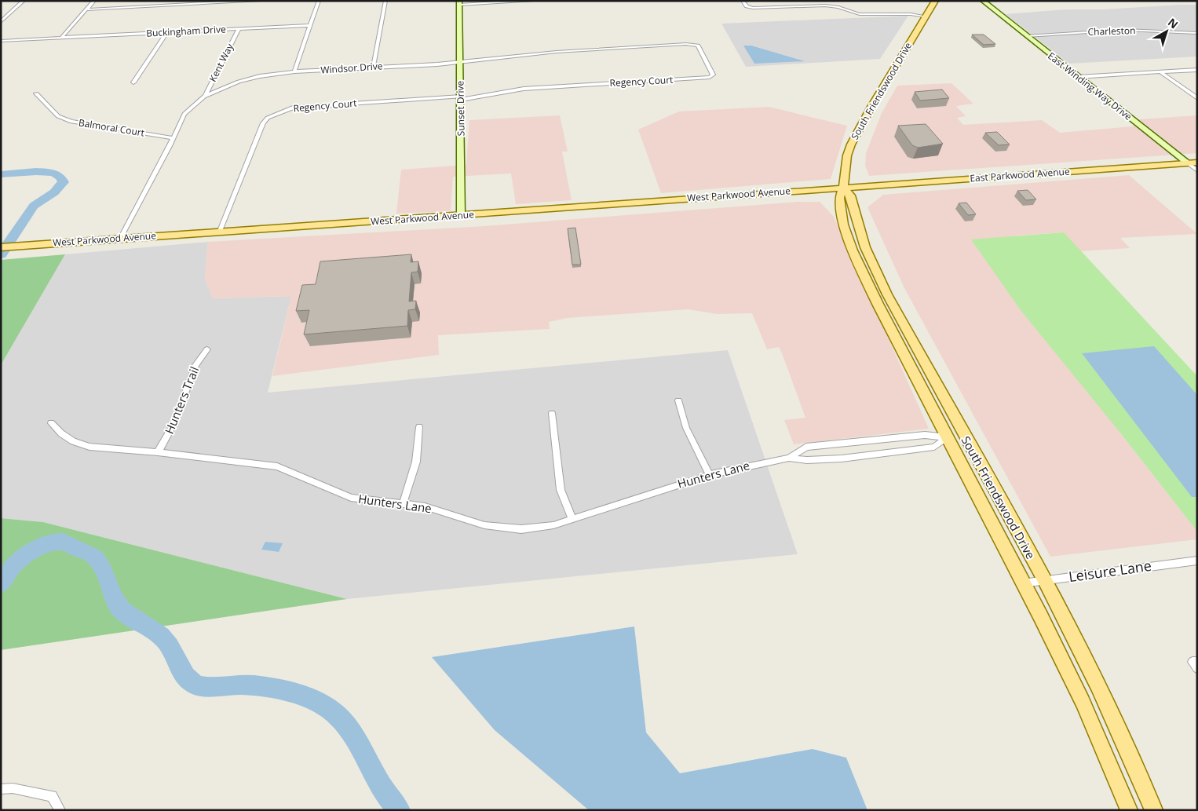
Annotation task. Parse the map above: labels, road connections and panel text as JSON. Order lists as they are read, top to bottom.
{
  "streets": {
    "main road": ["South Friendswood Drive", "East Parkwood Avenue", "West Parkwood Avenue"],
    "street": [
      "Buckingham Drive",
      "Charleston",
      "Kent Way",
      "Windsor Drive",
      "Regency Court",
      "East Winding Way Drive",
      "Sunset Drive",
      "Balmoral Court",
      "Hunters Trail",
      "Hunters Lane",
      "Leisure Lane"
    ]
  },
  "crossings": [
    ["Buckingham Drive", "Kent Way"],
    ["Charleston", "East Winding Way Drive"],
    ["Kent Way", "Windsor Drive"],
    ["Windsor Drive", "Regency Court"],
    ["Windsor Drive", "Sunset Drive"],
    ["Windsor Drive", "Balmoral Court"],
    ["Windsor Drive", "West Parkwood Avenue"],
    ["Regency Court", "Sunset Drive"],
    ["Regency Court", "West Parkwood Avenue"],
    ["East Winding Way Drive", "East Parkwood Avenue"],
    ["South Friendswood Drive", "East Parkwood Avenue"],
    ["South Friendswood Drive", "West Parkwood Avenue"],
    ["South Friendswood Drive", "Hunters Lane"],
    ["South Friendswood Drive", "Leisure Lane"],
    ["Sunset Drive", "West Parkwood Avenue"],
    ["East Parkwood Avenue", "West Parkwood Avenue"],
    ["Hunters Trail", "Hunters Lane"]
  ],
  "north": "top right"
}
